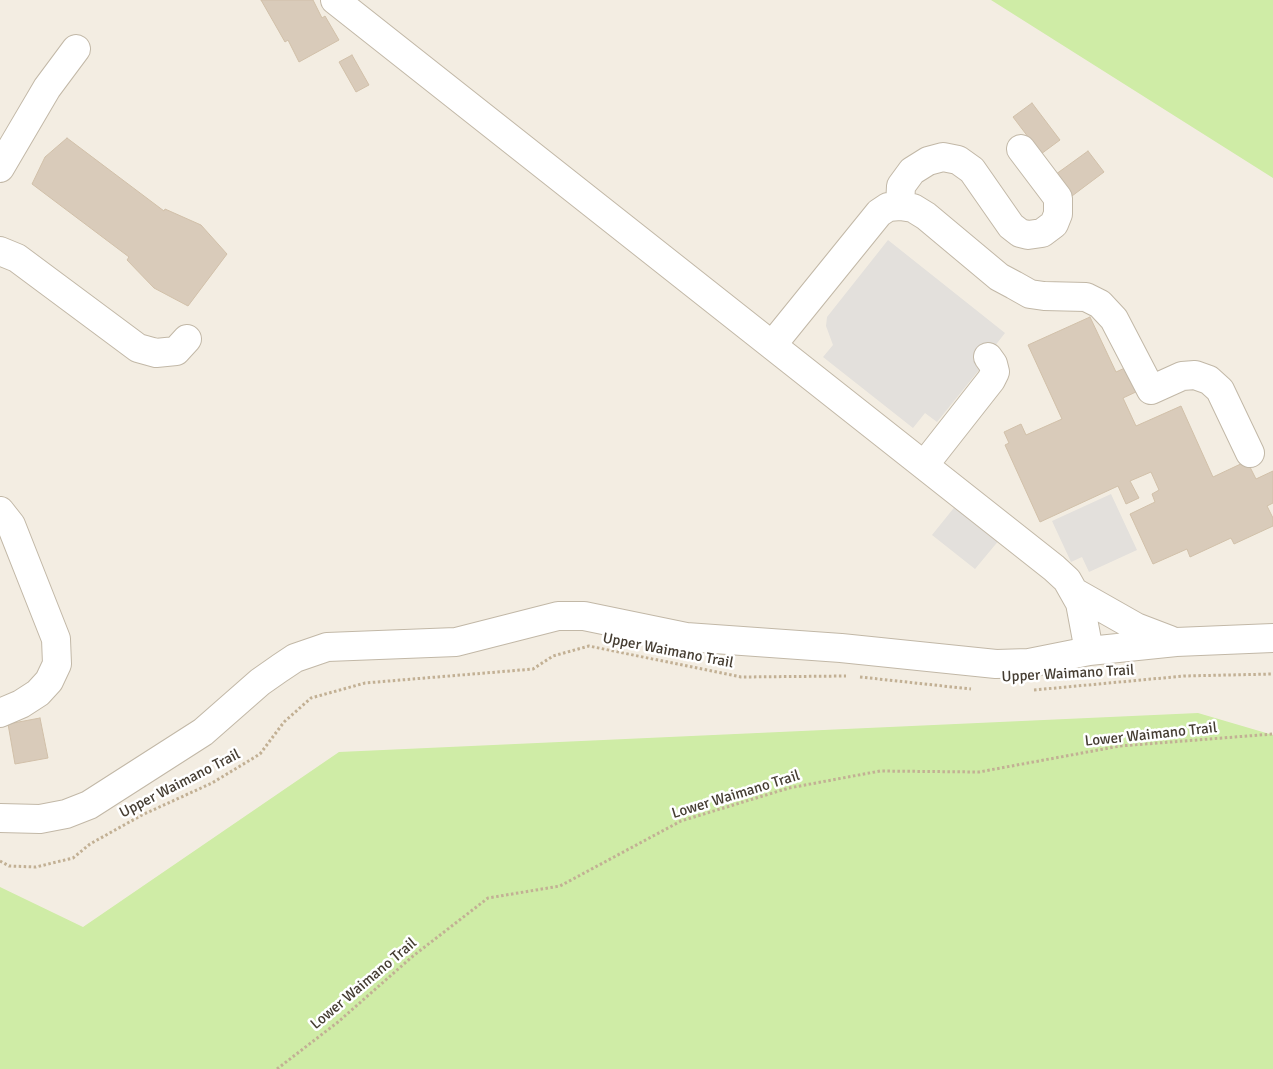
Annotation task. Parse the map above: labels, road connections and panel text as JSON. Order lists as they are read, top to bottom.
{
  "streets": {
    "path": ["Upper Waimano Trail", "Lower Waimano Trail"]
  }
}
